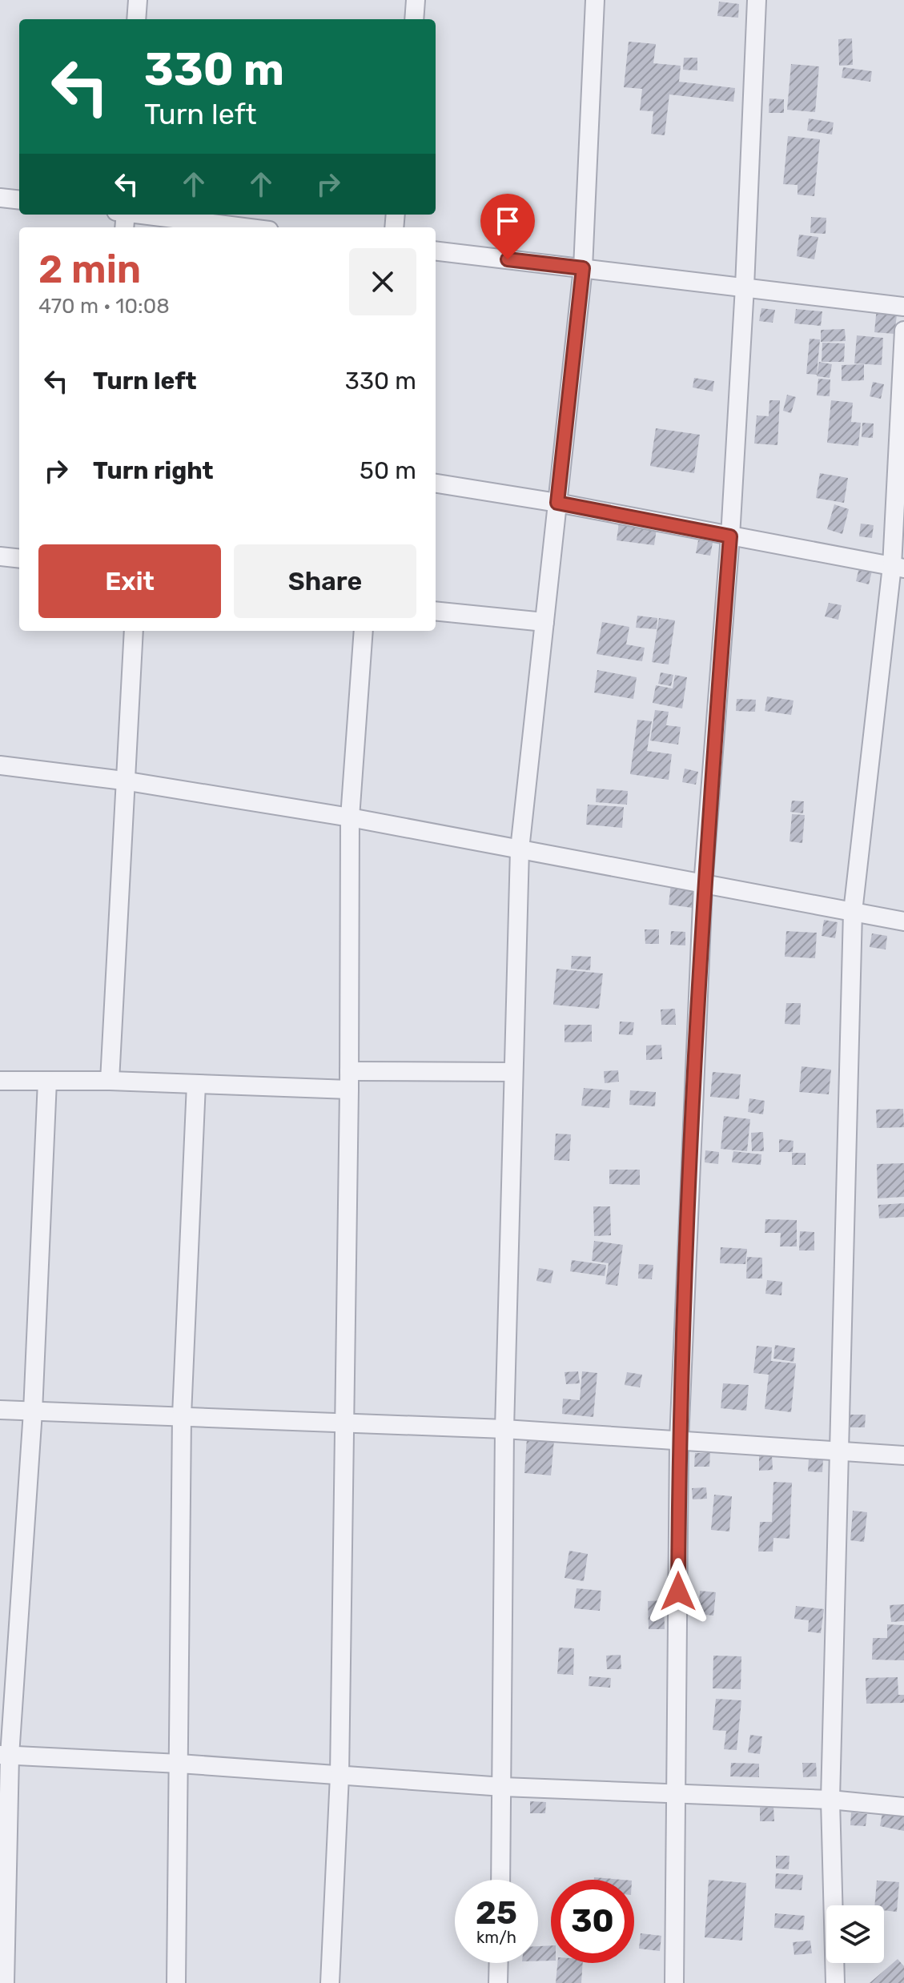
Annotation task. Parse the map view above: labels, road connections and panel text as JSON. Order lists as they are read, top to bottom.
{
  "page": {
    "turn": ["330 m", "Turn left"],
    "heading": ["2 min", "470 m · 10:08"],
    "list": [
      {
        "name": "Turn left",
        "value": "330 m"
      },
      {
        "name": "Turn right",
        "value": "50 m"
      }
    ],
    "buttons": ["Exit", "Share"],
    "speed": "25 km/h",
    "limit": "30"
  }
}
